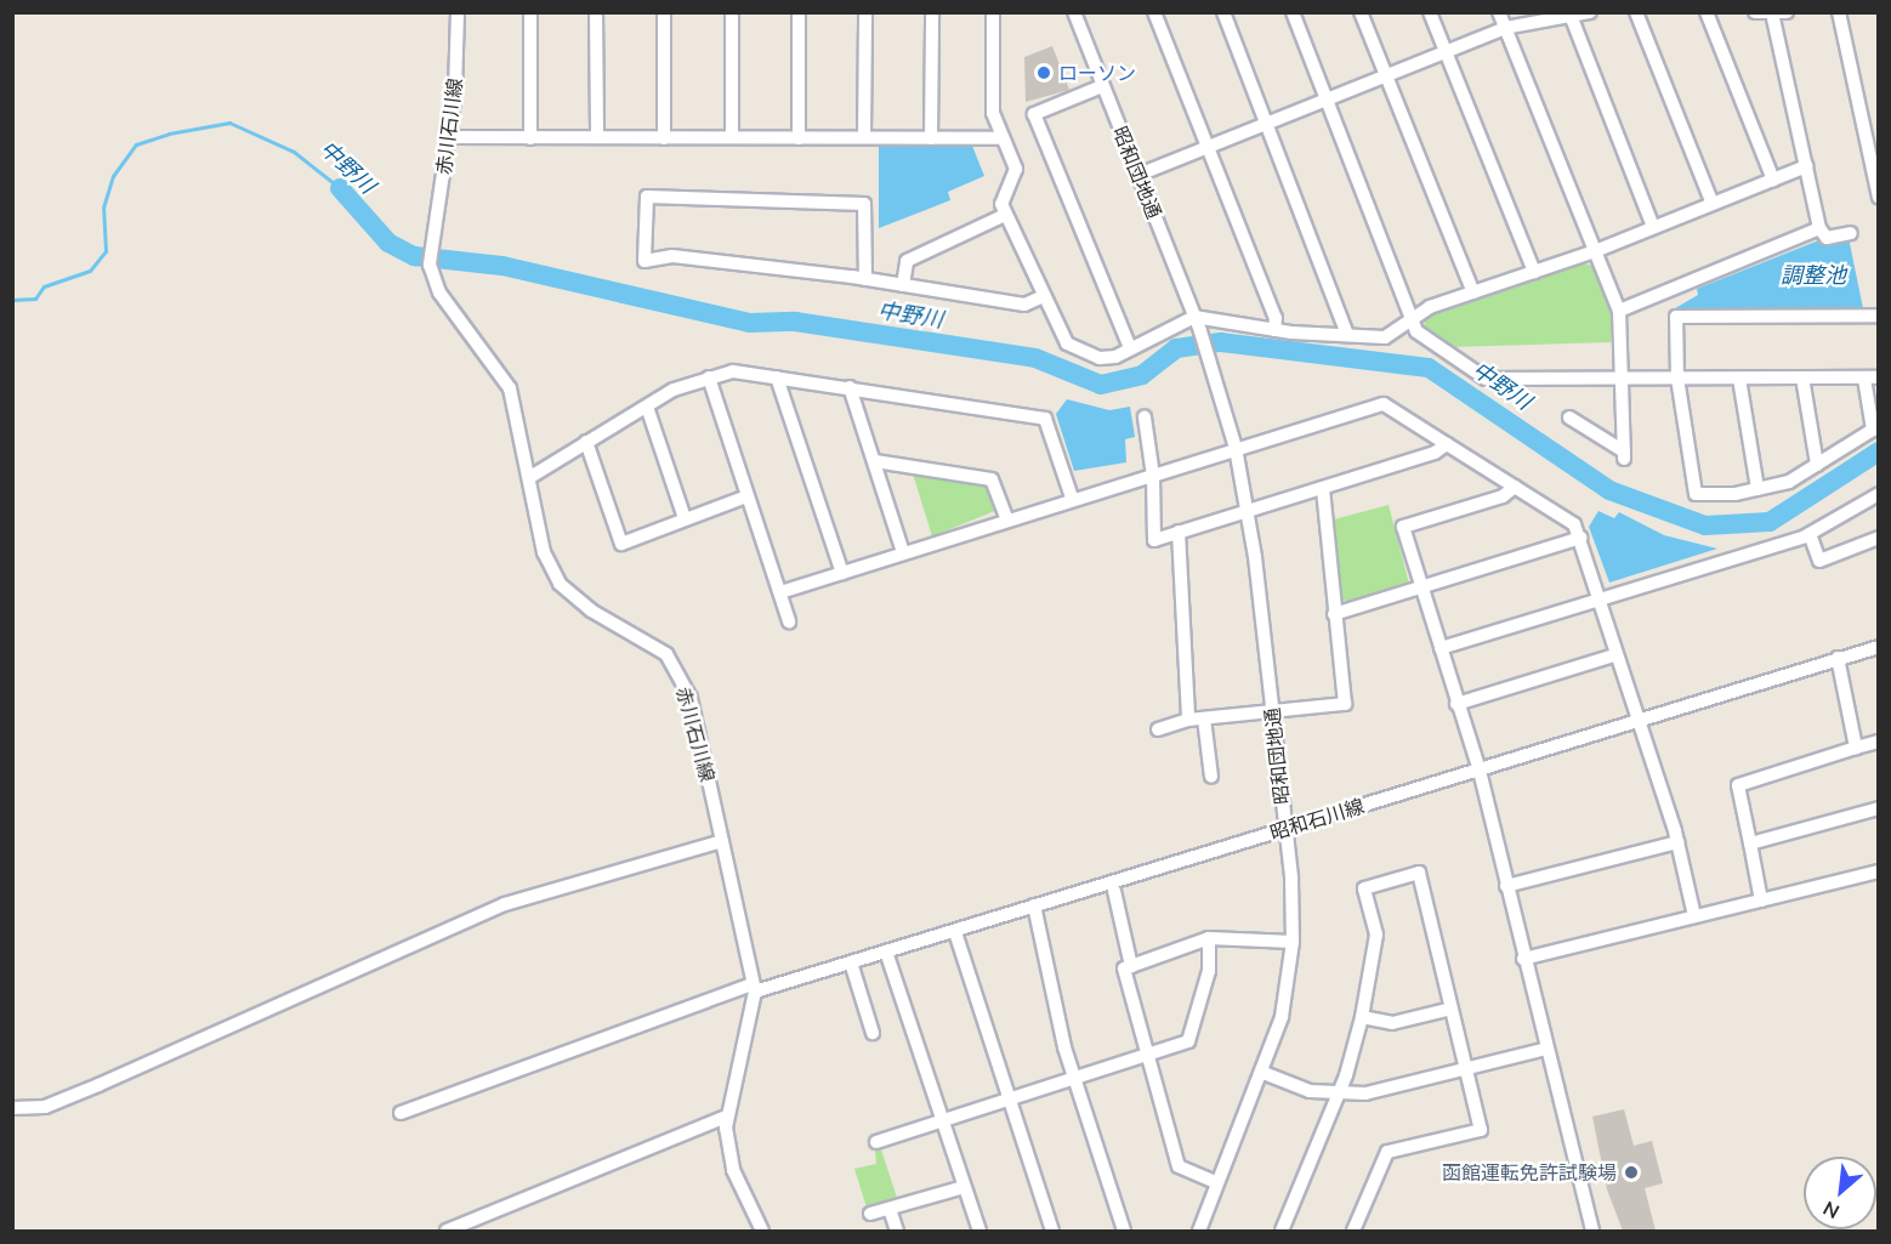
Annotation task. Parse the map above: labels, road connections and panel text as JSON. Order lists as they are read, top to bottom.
{
  "streets": {
    "street": ["赤川石川線", "昭和団地通", "昭和石川線"]
  },
  "crossings": [
    ["赤川石川線", "昭和石川線"],
    ["昭和団地通", "昭和石川線"]
  ],
  "water": ["中野川", "調整池"],
  "places": ["ローソン", "函館運転免許試験場"],
  "north": "bottom left"
}
